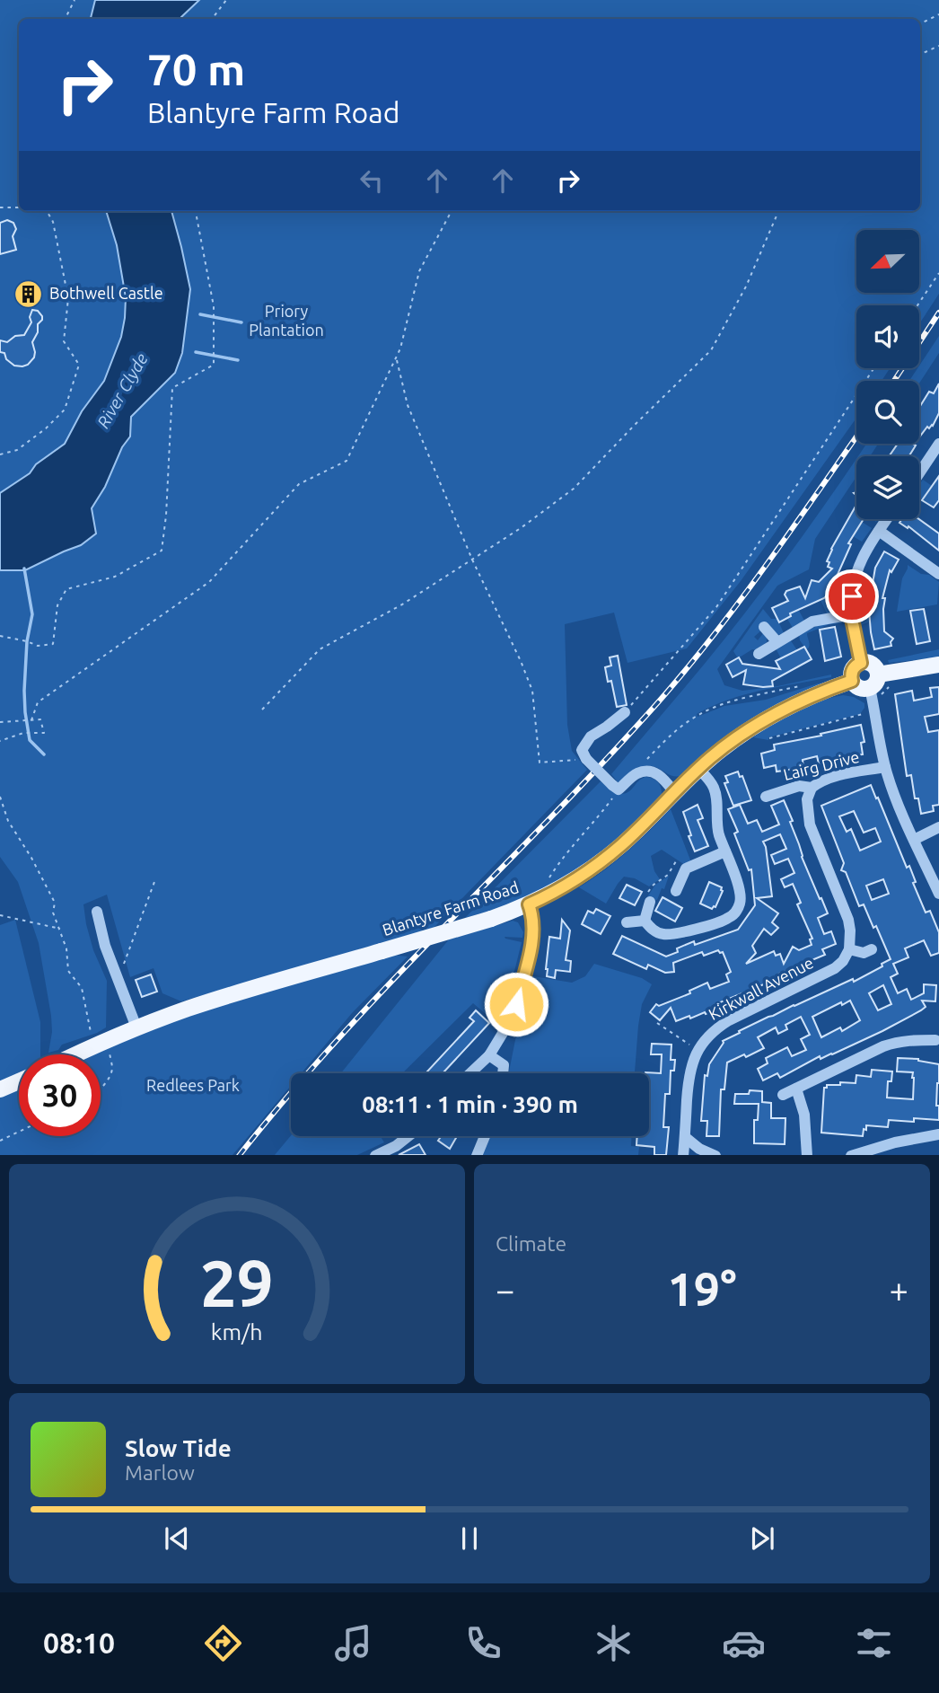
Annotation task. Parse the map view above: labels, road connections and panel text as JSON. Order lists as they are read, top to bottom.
{
  "streets": {
    "main road": ["Blantyre Farm Road"],
    "street": ["Lairg Drive", "Kirkwall Avenue"]
  },
  "water": ["River Clyde"],
  "parks": ["Priory Plantation", "Redlees Park"],
  "places": {
    "building": ["Bothwell Castle"]
  },
  "north": "bottom left",
  "page": {
    "turn": ["70 m", "Blantyre Farm Road"],
    "limit": "30",
    "trip": "08:11 · 1 min · 390 m",
    "tile": "Climate",
    "heat": ["−", "19°", "+"],
    "song": ["Slow Tide", "Marlow"],
    "tabs": "08:10",
    "gauge": ["29", "km/h"]
  }
}
